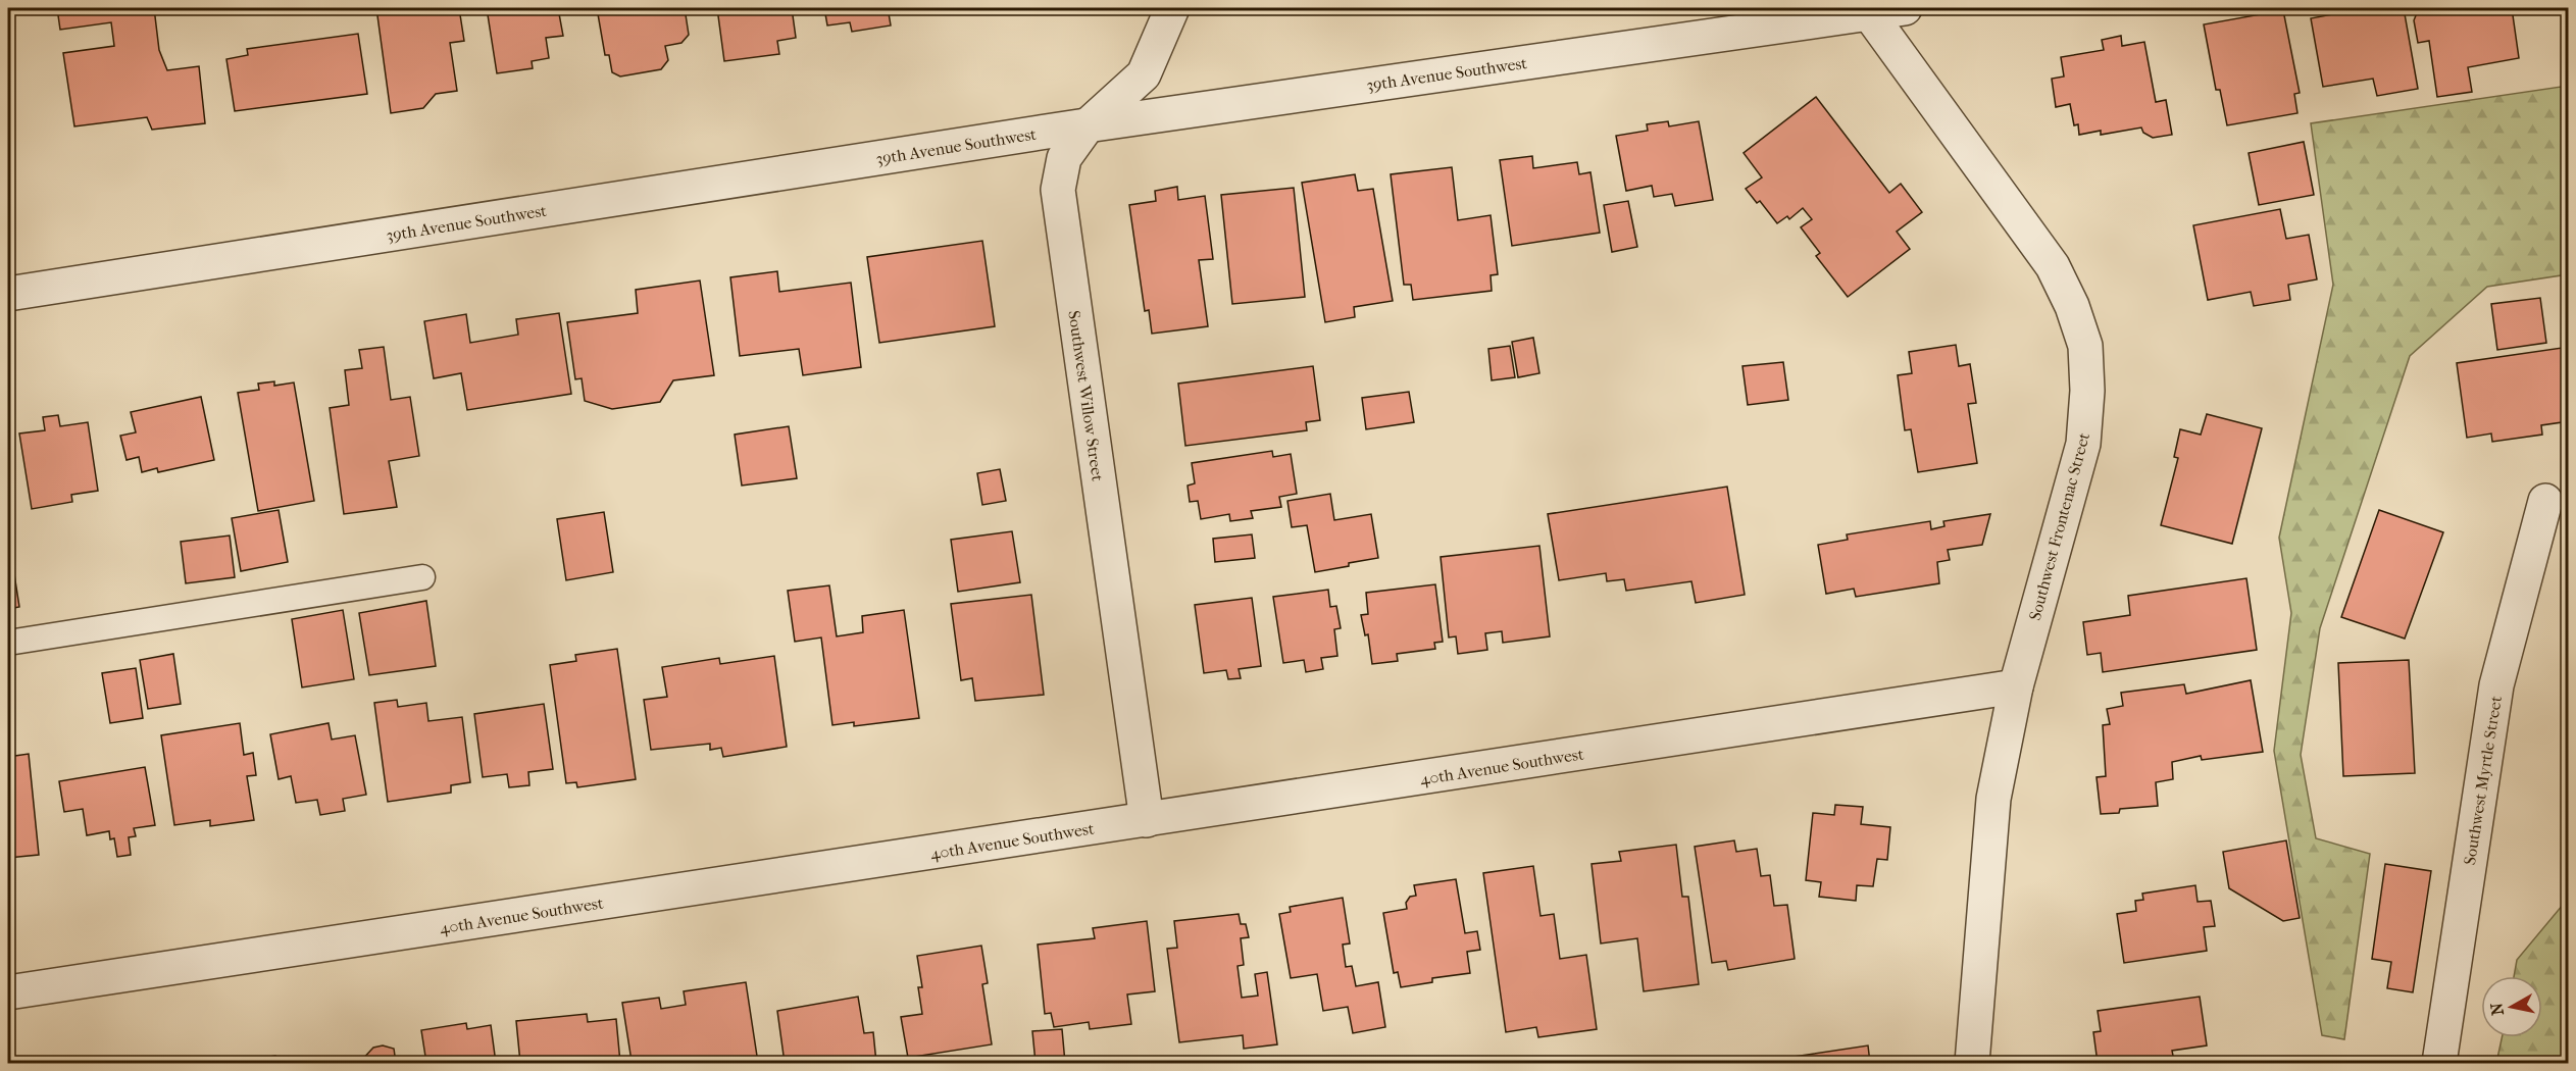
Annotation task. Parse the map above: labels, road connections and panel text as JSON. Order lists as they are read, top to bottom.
{
  "streets": {
    "street": [
      "39th Avenue Southwest",
      "Southwest Willow Street",
      "Southwest Frontenac Street",
      "40th Avenue Southwest",
      "Southwest Myrtle Street"
    ]
  },
  "crossings": [
    ["39th Avenue Southwest", "Southwest Willow Street"],
    ["39th Avenue Southwest", "Southwest Frontenac Street"],
    ["Southwest Willow Street", "40th Avenue Southwest"],
    ["Southwest Frontenac Street", "40th Avenue Southwest"]
  ],
  "north": "left"
}
